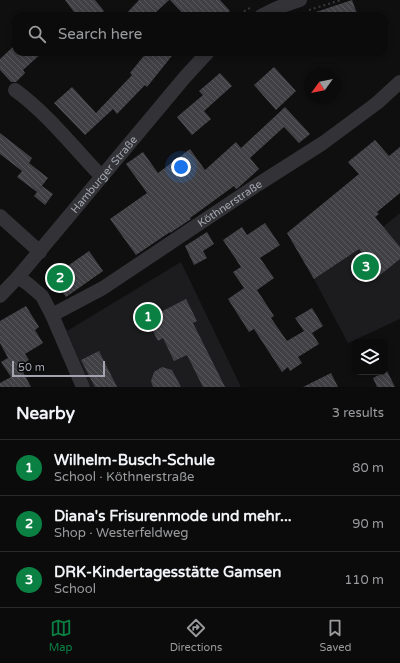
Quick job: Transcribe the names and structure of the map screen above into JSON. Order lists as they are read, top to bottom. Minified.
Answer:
{"streets":{"street":["Hamburger Straße","Köthnerstraße"]},"scale_bar":"50 m","north":"bottom left","page":{"search":"Search here","pins":["3","2","1"],"scale":"50 m","heading":["Nearby","3 results"],"list":[{"mark":"1","name":"Wilhelm-Busch-Schule","note":"School · Köthnerstraße","value":"80 m"},{"mark":"2","name":"Diana's Frisurenmode und mehr...","note":"Shop · Westerfeldweg","value":"90 m"},{"mark":"3","name":"DRK-Kindertagesstätte Gamsen","note":"School","value":"110 m"}],"nav":["Map","Directions","Saved"]}}
